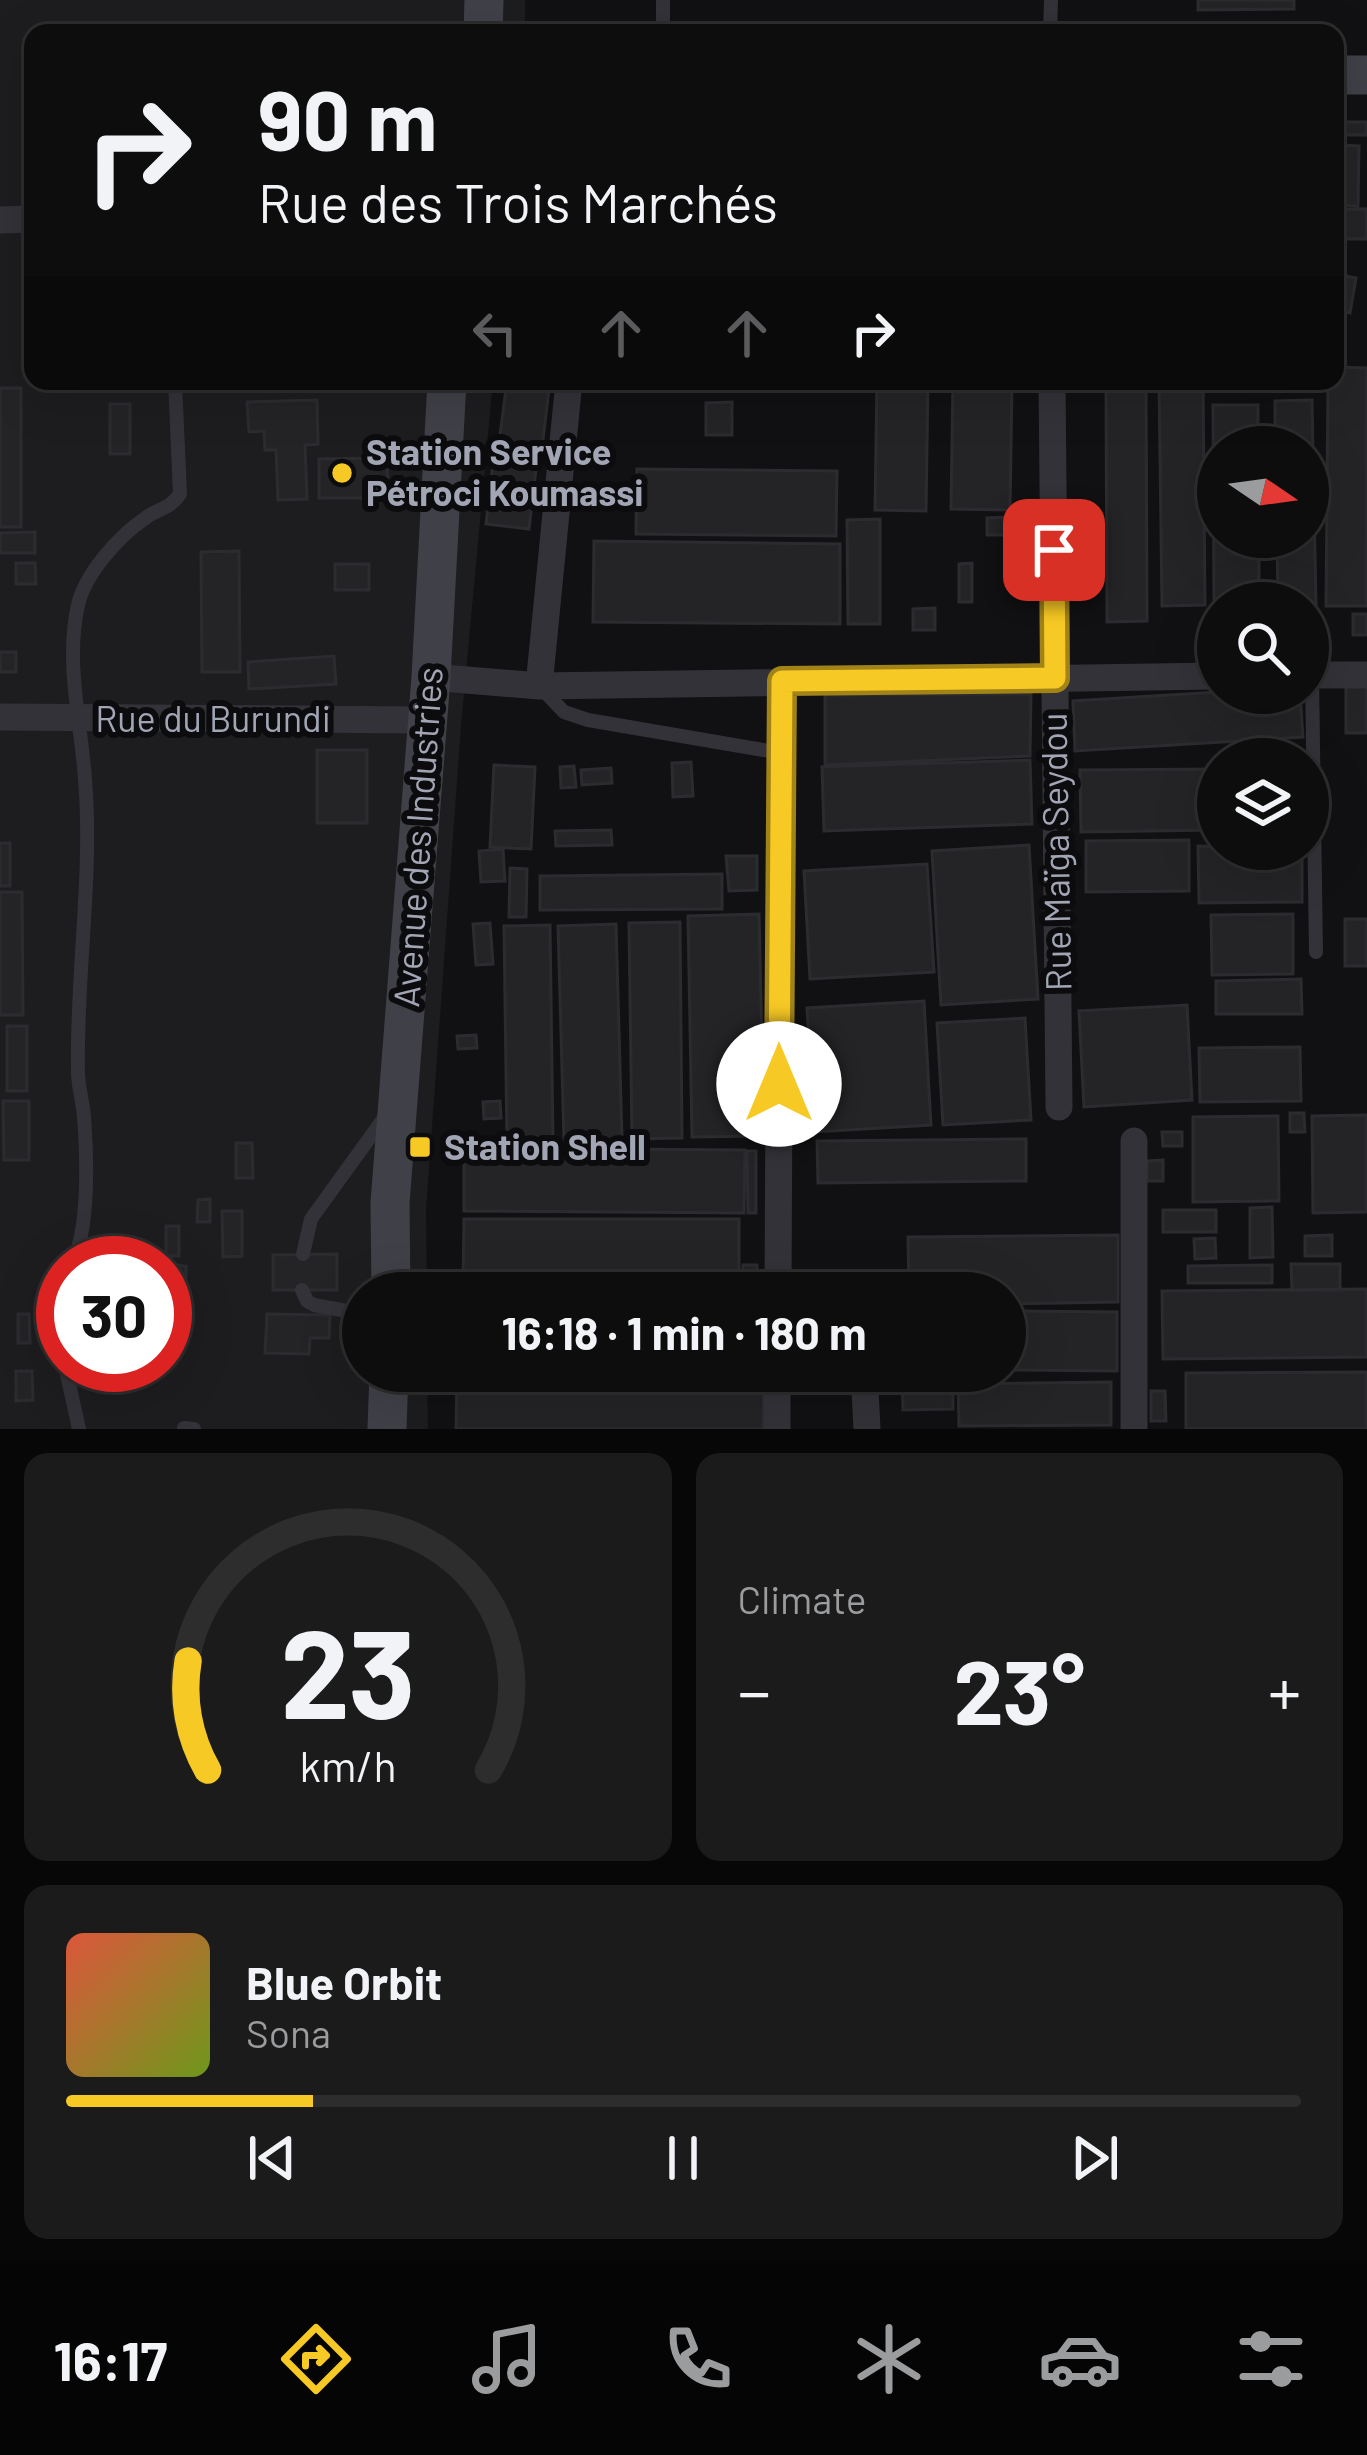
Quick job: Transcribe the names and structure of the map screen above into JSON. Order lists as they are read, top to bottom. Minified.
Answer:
{"streets":{"street":["Rue du Burundi","Avenue des Industries","Rue Maïga Seydou"]},"crossings":[["Rue du Burundi","Avenue des Industries"]],"places":{"other":["Station Service Pétroci Koumassi"],"transit":["Station Shell"]},"north":"right","page":{"turn":["90 m","Rue des Trois Marchés"],"limit":"30","trip":"16:18 · 1 min · 180 m","tile":"Climate","heat":["−","23°","+"],"song":["Blue Orbit","Sona"],"tabs":"16:17","gauge":["23","km/h"]}}
